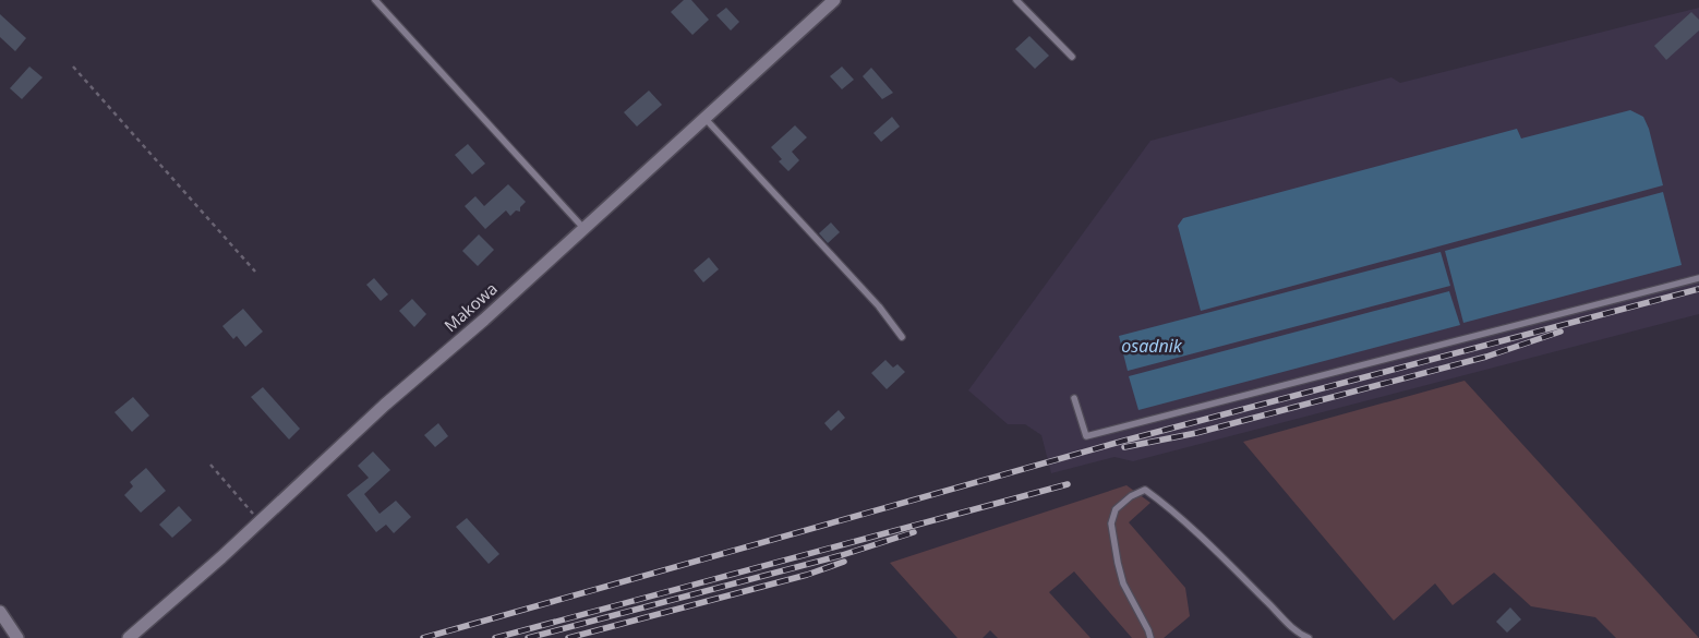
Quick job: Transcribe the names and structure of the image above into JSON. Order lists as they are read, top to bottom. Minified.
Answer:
{"streets":{"street":["Makowa"]},"water":["osadnik"]}
